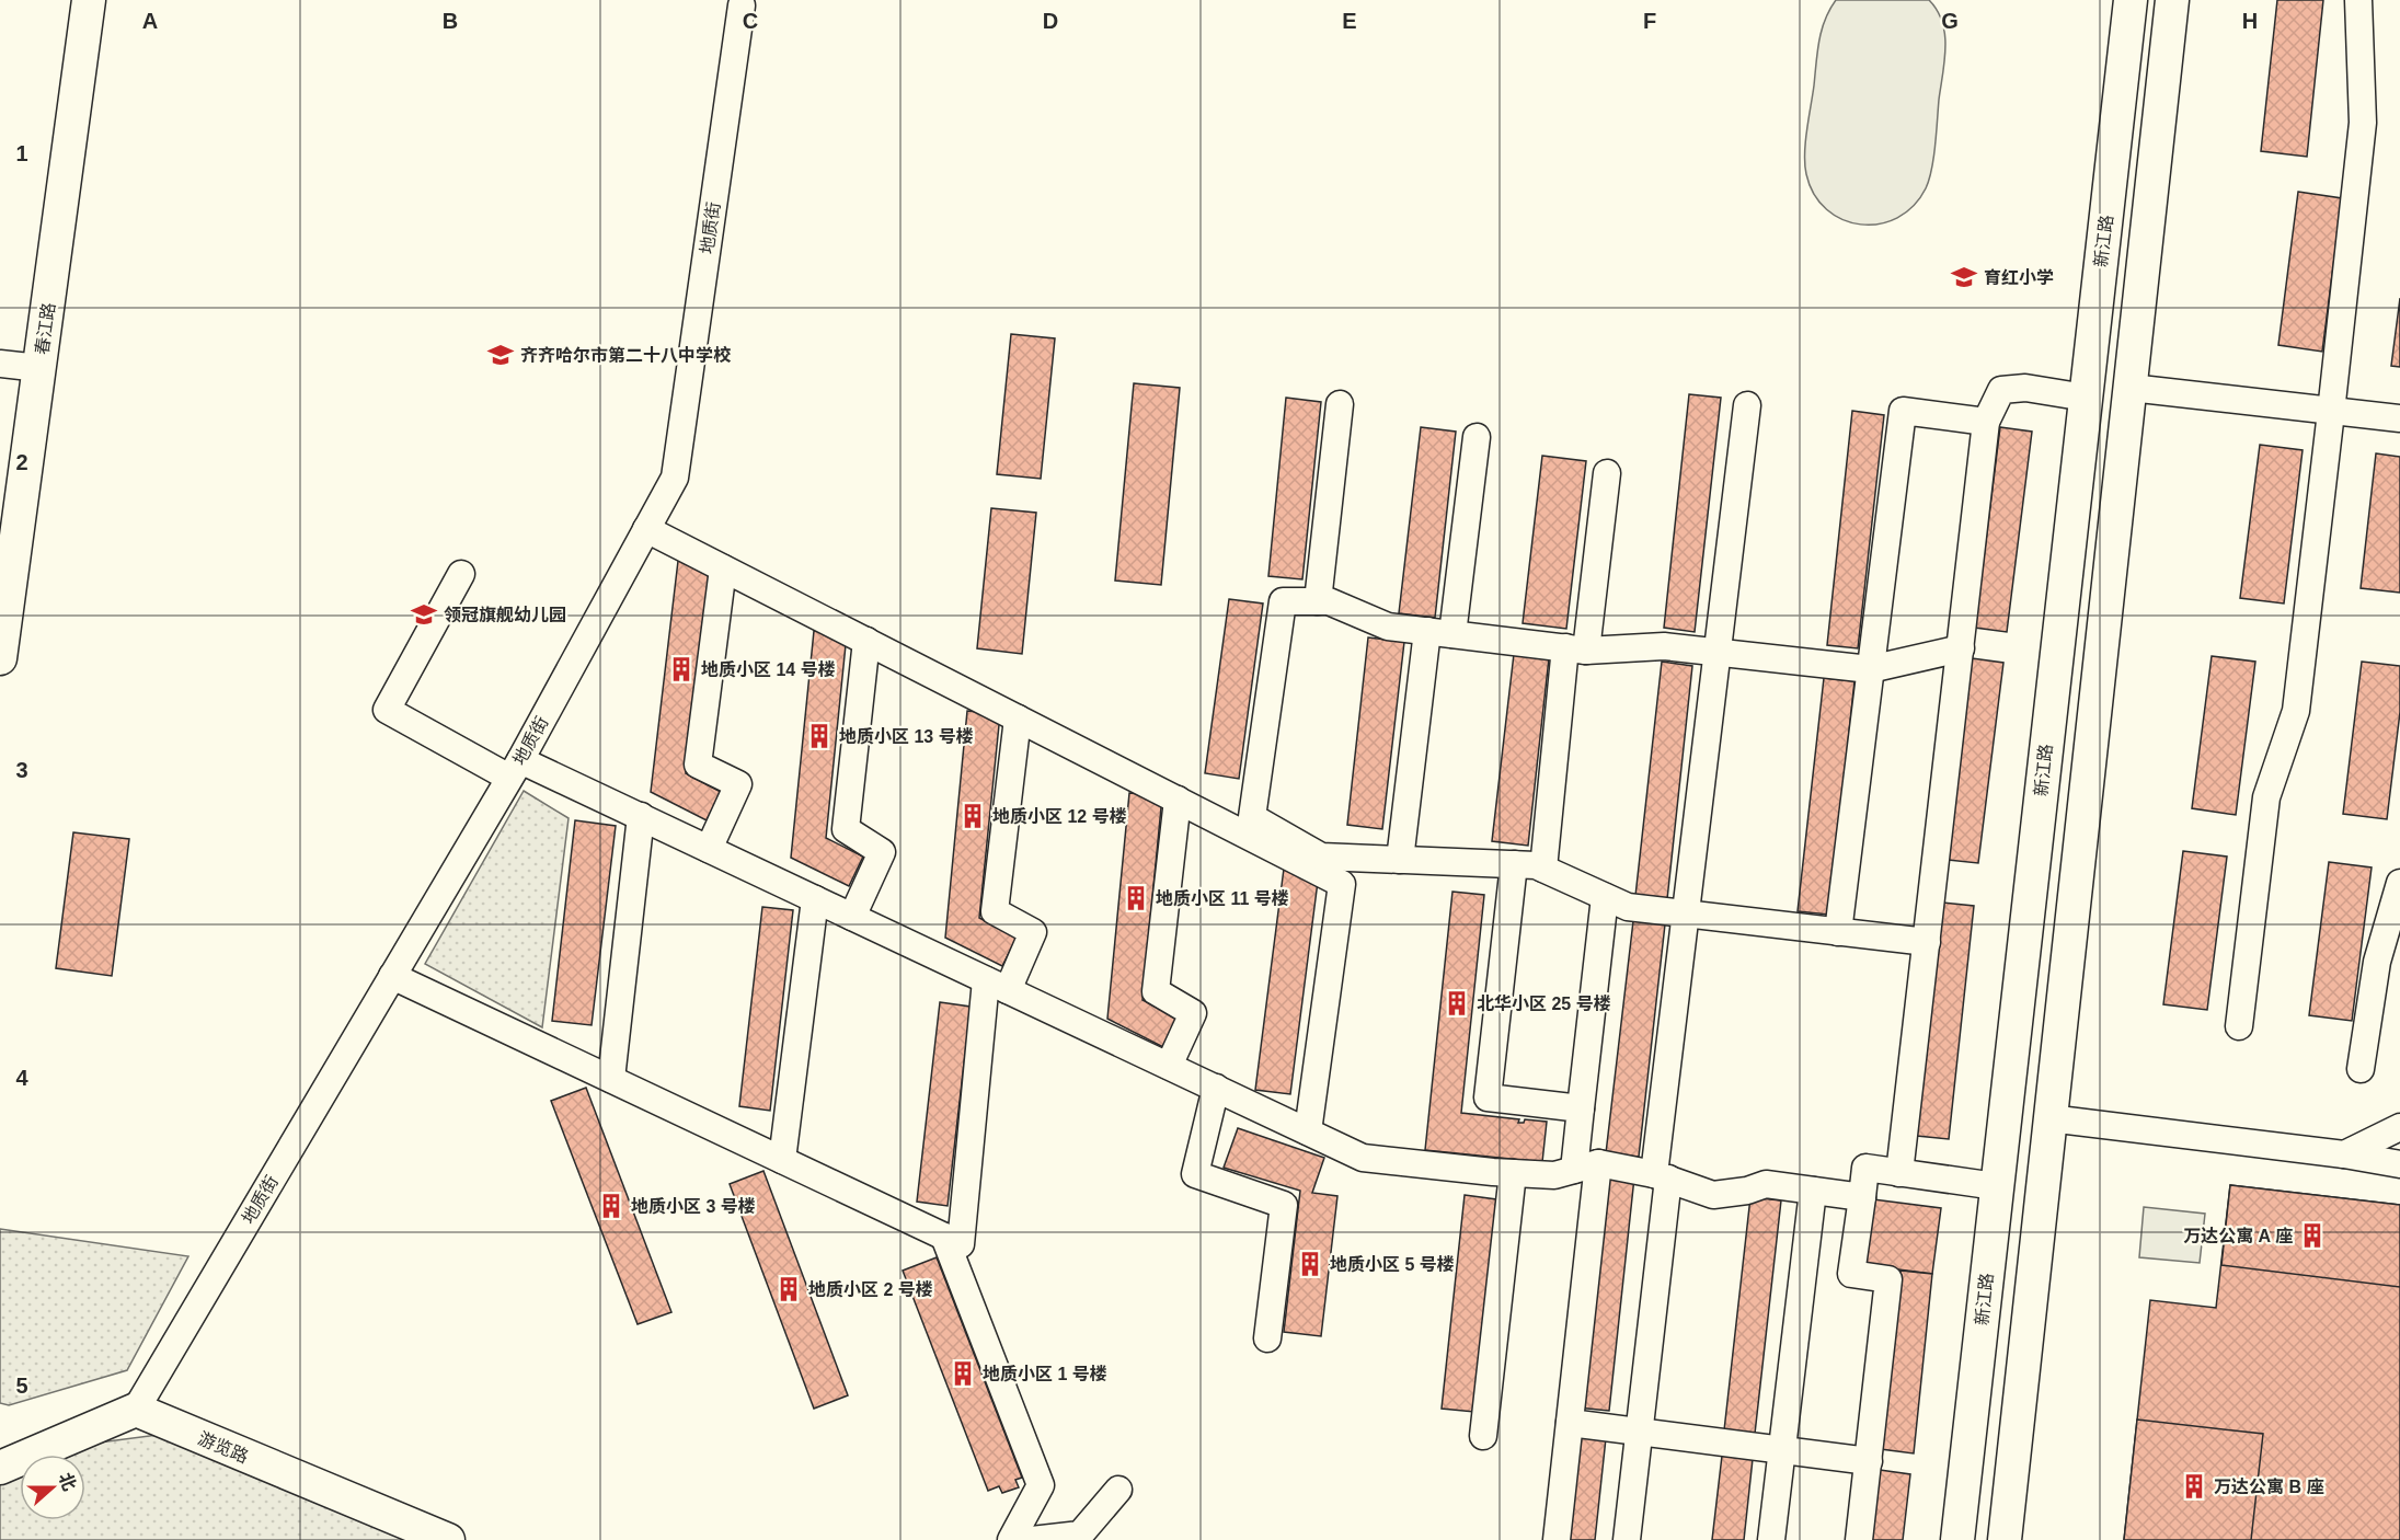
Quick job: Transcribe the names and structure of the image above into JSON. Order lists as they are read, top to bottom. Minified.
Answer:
{"streets":{"main road":["新江路","春江路","游览路"],"street":["地质街"]},"crossings":[["地质街","游览路"]],"places":{"school or university":["育红小学","齐齐哈尔市第二十八中学校","领冠旗舰幼儿园"],"building":["地质小区 14 号楼","地质小区 13 号楼","地质小区 12 号楼","地质小区 11 号楼","北华小区 25 号楼","地质小区 3 号楼","万达公寓 A 座","地质小区 5 号楼","地质小区 2 号楼","地质小区 1 号楼","万达公寓 B 座"]},"north":"right","grid":{"columns":["A","B","C","D","E","F","G","H"],"rows":["1","2","3","4","5"]}}
